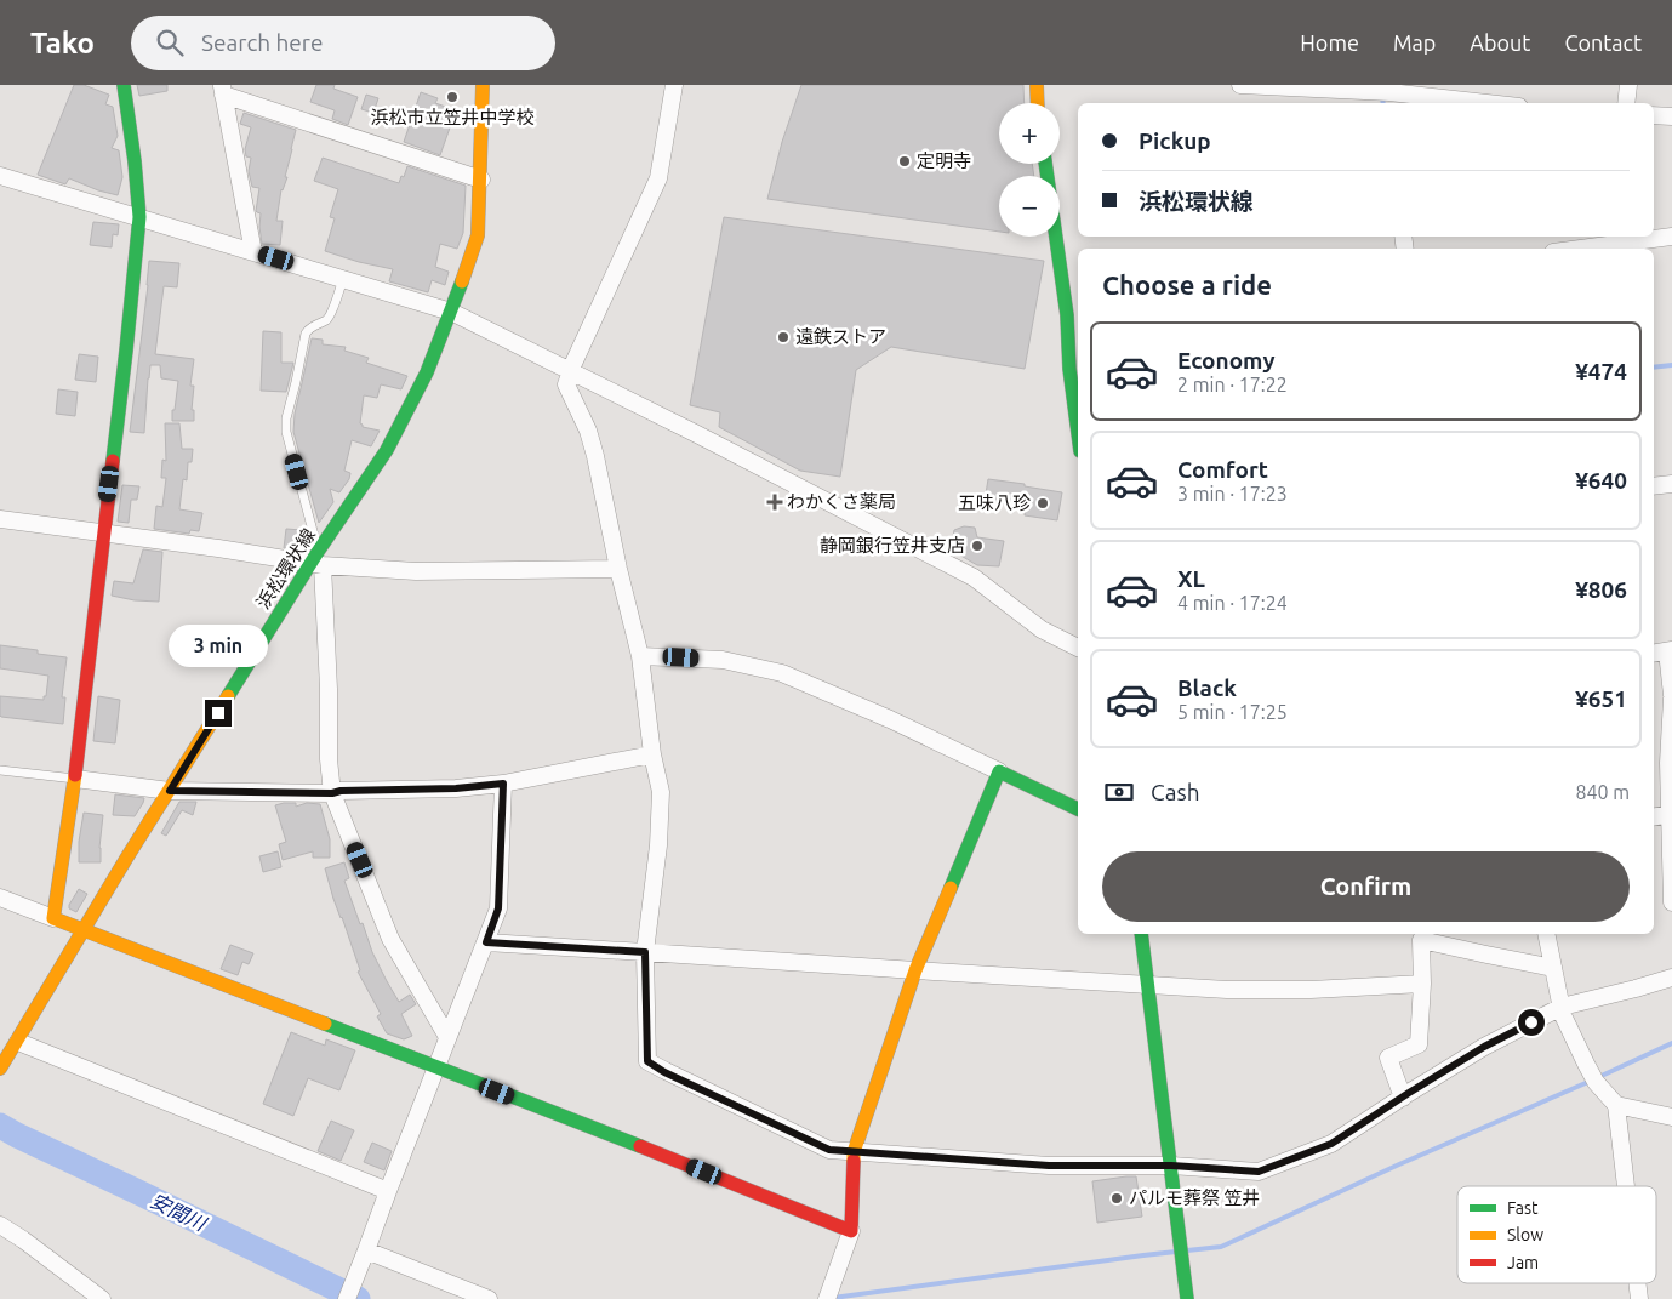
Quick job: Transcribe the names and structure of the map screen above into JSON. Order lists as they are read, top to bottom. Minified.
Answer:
{"streets":{"street":["浜松環状線"]},"water":["安間川"],"places":{"other":["浜松市立笠井中学校","定明寺","遠鉄ストア","五味八珍","静岡銀行笠井支店","パルモ葬祭 笠井"],"health":["わかくさ薬局"]},"legend":["Fast","Slow","Jam"],"page":{"header":"Tako","search":"Search here","nav":["Home","Map","About","Contact"],"map_buttons":["+","−"],"banner":["Pickup","浜松環状線"],"heading":"Choose a ride","list":[{"name":"Economy","note":"2 min · 17:22","value":"¥474"},{"name":"Comfort","note":"3 min · 17:23","value":"¥640"},{"name":"XL","note":"4 min · 17:24","value":"¥806"},{"name":"Black","note":"5 min · 17:25","value":"¥651"}],"bubble":"3 min","pay":["Cash","840 m"],"buttons":"Confirm"}}
